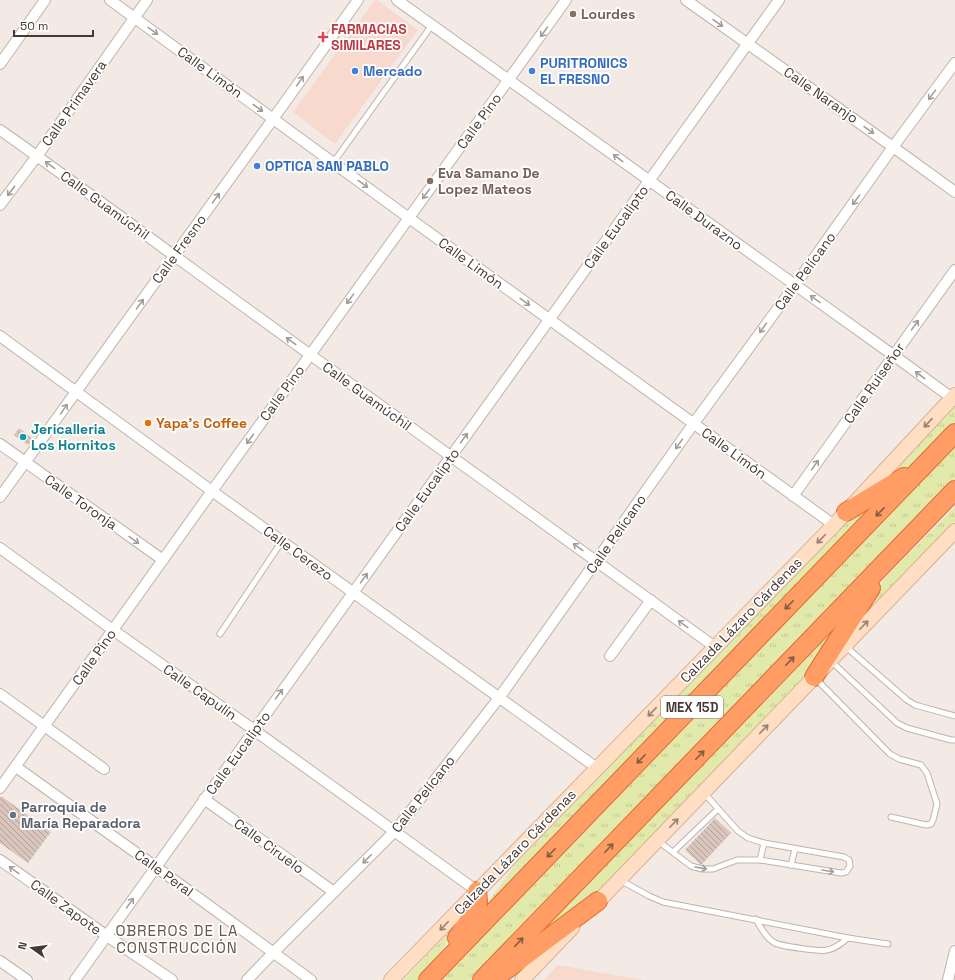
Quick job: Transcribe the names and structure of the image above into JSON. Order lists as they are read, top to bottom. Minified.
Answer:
{"streets":{"highway":["Calzada Lázaro Cárdenas","MEX 15D"],"street":["Calle Limón","Calle Naranjo","Calle Primavera","Calle Pino","Calle Guamúchil","Calle Durazno","Calle Eucalipto","Calle Fresno","Calle Pelícano","Calle Ruiseñor","Calle Toronja","Calle Cerezo","Calle Capulín","Calle Ciruelo","Calle Peral","Calle Zapote"]},"crossings":[["Calle Limón","Calle Primavera"],["Calle Limón","Calle Pino"],["Calle Limón","Calle Eucalipto"],["Calle Limón","Calle Fresno"],["Calle Limón","Calle Pelícano"],["Calle Limón","Calle Ruiseñor"],["Calle Limón","Calzada Lázaro Cárdenas"],["Calle Naranjo","Calle Eucalipto"],["Calle Naranjo","Calle Pelícano"],["Calle Primavera","Calle Guamúchil"],["Calle Pino","Calle Guamúchil"],["Calle Pino","Calle Durazno"],["Calle Pino","Calle Toronja"],["Calle Pino","Calle Cerezo"],["Calle Pino","Calle Capulín"],["Calle Pino","Calle Peral"],["Calle Guamúchil","Calle Eucalipto"],["Calle Guamúchil","Calle Fresno"],["Calle Guamúchil","Calle Pelícano"],["Calle Guamúchil","Calzada Lázaro Cárdenas"],["Calle Durazno","Calle Eucalipto"],["Calle Durazno","Calle Pelícano"],["Calle Durazno","Calle Ruiseñor"],["Calle Durazno","Calzada Lázaro Cárdenas"],["Calle Eucalipto","Calle Cerezo"],["Calle Eucalipto","Calle Capulín"],["Calle Eucalipto","Calle Ciruelo"],["Calle Eucalipto","Calle Peral"],["Calle Eucalipto","Calle Zapote"],["Calle Fresno","Calle Toronja"],["Calle Fresno","Calle Cerezo"],["Calle Pelícano","Calle Cerezo"],["Calle Pelícano","Calle Capulín"],["Calle Pelícano","Calle Ciruelo"],["Calle Pelícano","Calle Peral"],["Calle Cerezo","Calzada Lázaro Cárdenas"],["Calzada Lázaro Cárdenas","Calle Capulín"]],"one_way":["Calle Limón","Calle Naranjo","Calle Pino","Calle Guamúchil","Calle Durazno","Calle Eucalipto","Calle Fresno","Calle Pelícano","Calle Ruiseñor","Calle Toronja","Calle Zapote"],"districts":["OBREROS DE LA CONSTRUCCIÓN"],"places":{"other":["Lourdes","Mercado","PURITRONICS EL FRESNO","OPTICA SAN PABLO","Eva Samano De Lopez Mateos","Yapa's Coffee","Jericalleria Los Hornitos","Parroquia de María Reparadora"],"health":["FARMACIAS SIMILARES"]},"scale_bar":"50 m","north":"left"}
